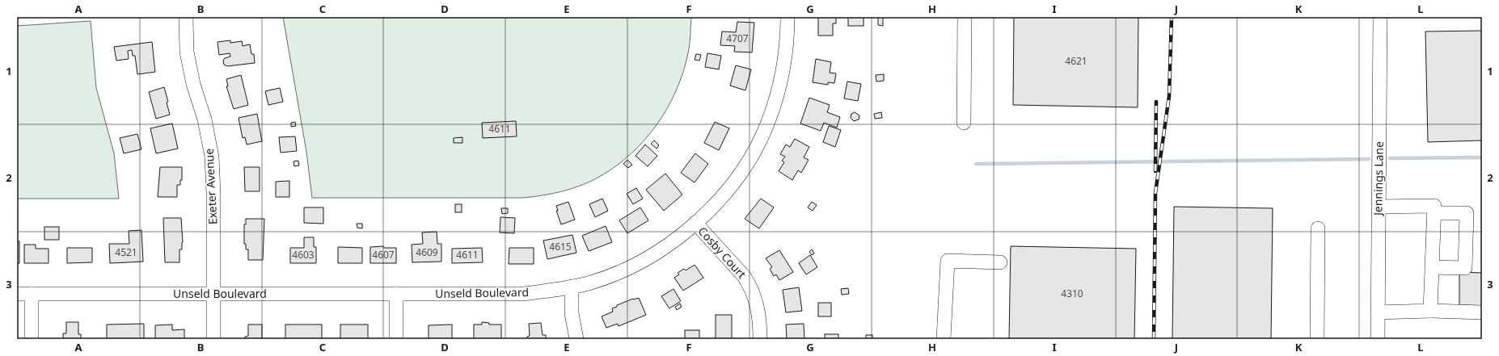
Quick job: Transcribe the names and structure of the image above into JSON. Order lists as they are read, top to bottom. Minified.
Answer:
{"streets":{"street":["Jennings Lane","Exeter Avenue","Cosby Court","Unseld Boulevard"]},"crossings":[["Exeter Avenue","Unseld Boulevard"],["Cosby Court","Unseld Boulevard"]],"house_numbers":["4707","4621","4611","4615","4521","4609","4603","4607","4611","4310"],"grid":{"columns":["A","B","C","D","E","F","G","H","I","J","K","L"],"rows":["1","2","3"]}}
